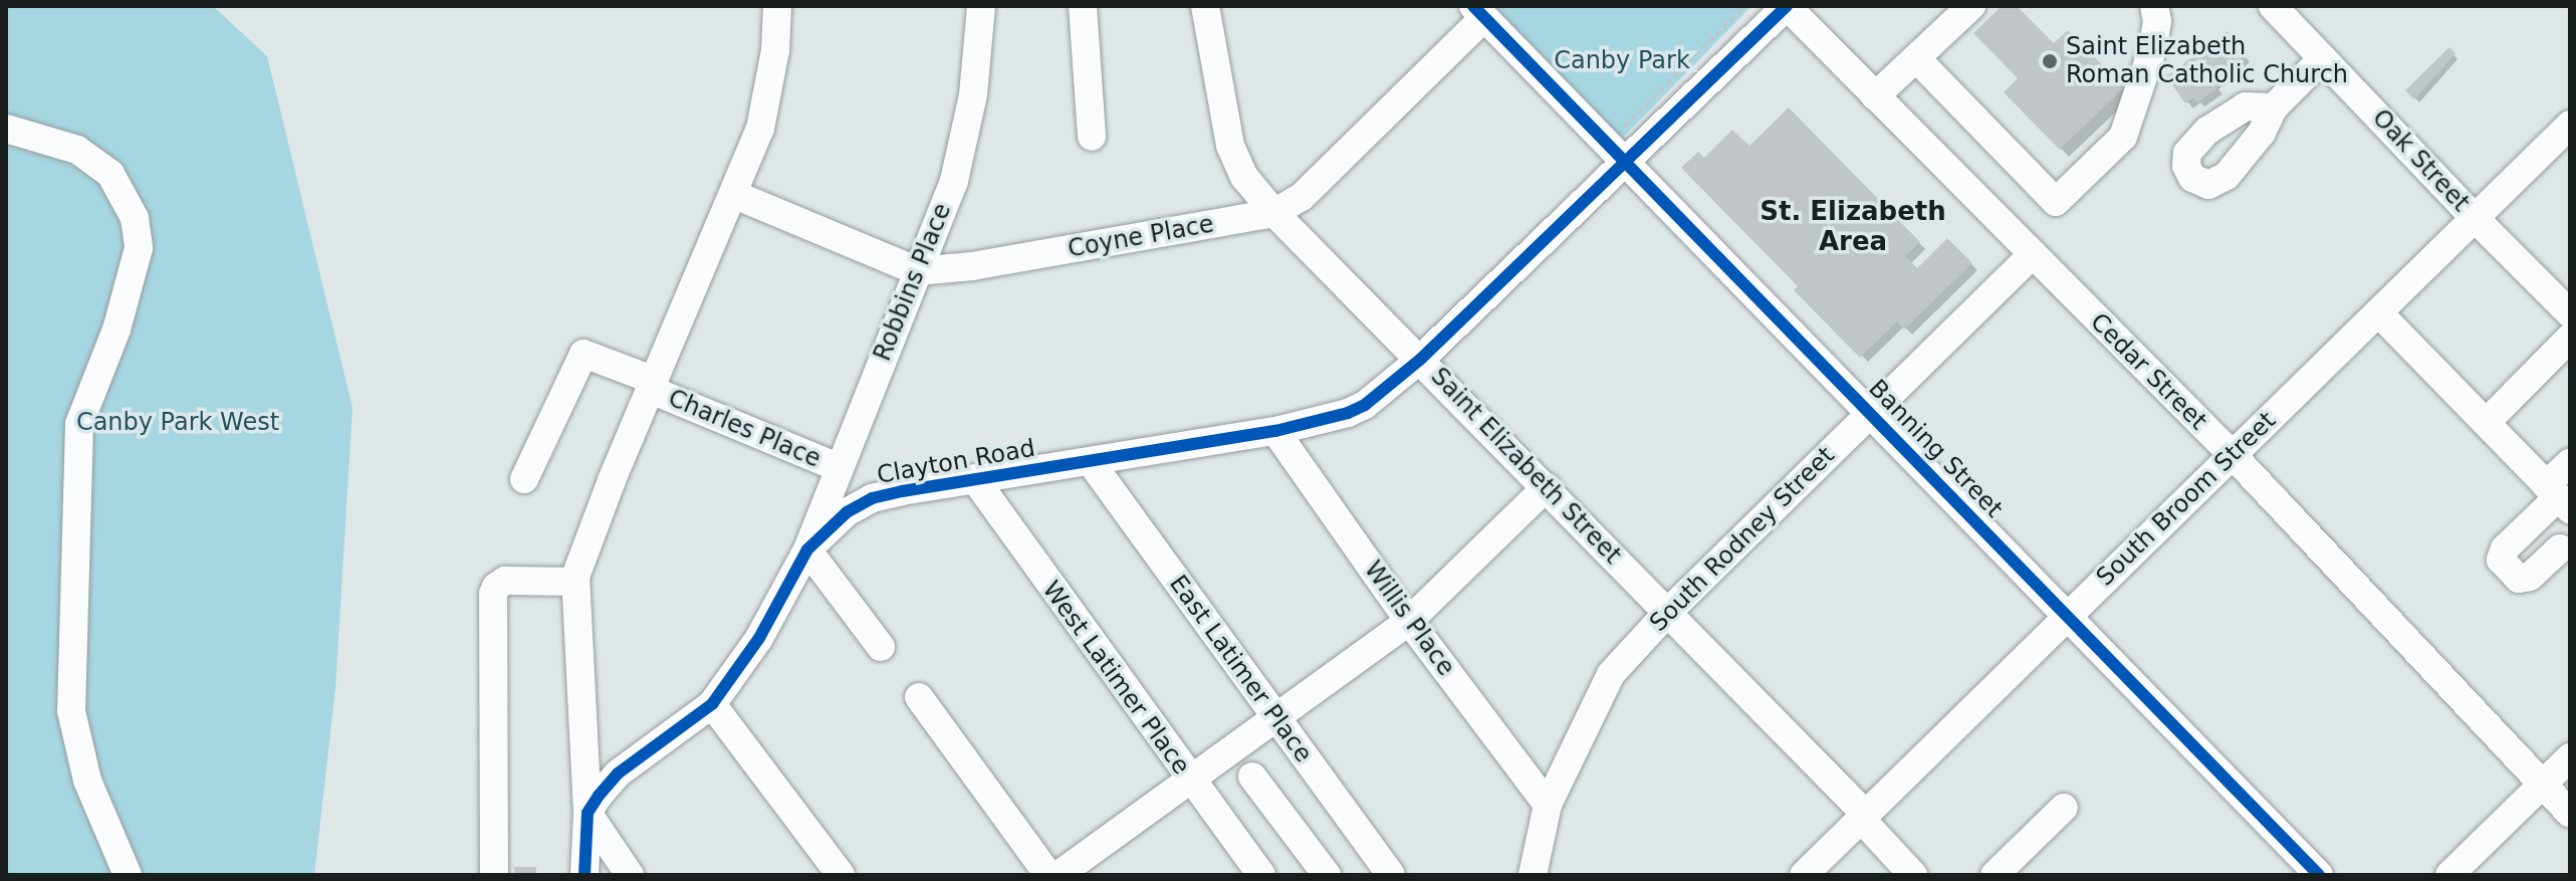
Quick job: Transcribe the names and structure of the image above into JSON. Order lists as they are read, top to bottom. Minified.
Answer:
{"streets":{"street":["Oak Street","Coyne Place","Robbins Place","Cedar Street","Charles Place","Banning Street","Clayton Road","Saint Elizabeth Street","South Broom Street","South Rodney Street","Willis Place","East Latimer Place","West Latimer Place"]},"crossings":[["Oak Street","South Broom Street"],["Coyne Place","Robbins Place"],["Coyne Place","Banning Street"],["Coyne Place","Saint Elizabeth Street"],["Robbins Place","Charles Place"],["Robbins Place","Clayton Road"],["Cedar Street","Clayton Road"],["Cedar Street","South Broom Street"],["Cedar Street","South Rodney Street"],["Banning Street","Clayton Road"],["Banning Street","South Broom Street"],["Banning Street","South Rodney Street"],["Clayton Road","Saint Elizabeth Street"],["Clayton Road","Willis Place"],["Clayton Road","East Latimer Place"],["Clayton Road","West Latimer Place"],["Saint Elizabeth Street","South Broom Street"],["Saint Elizabeth Street","South Rodney Street"],["South Rodney Street","Willis Place"]],"districts":["St. Elizabeth Area"],"parks":["Canby Park","Canby Park West"],"places":["Saint Elizabeth Roman Catholic Church"]}
